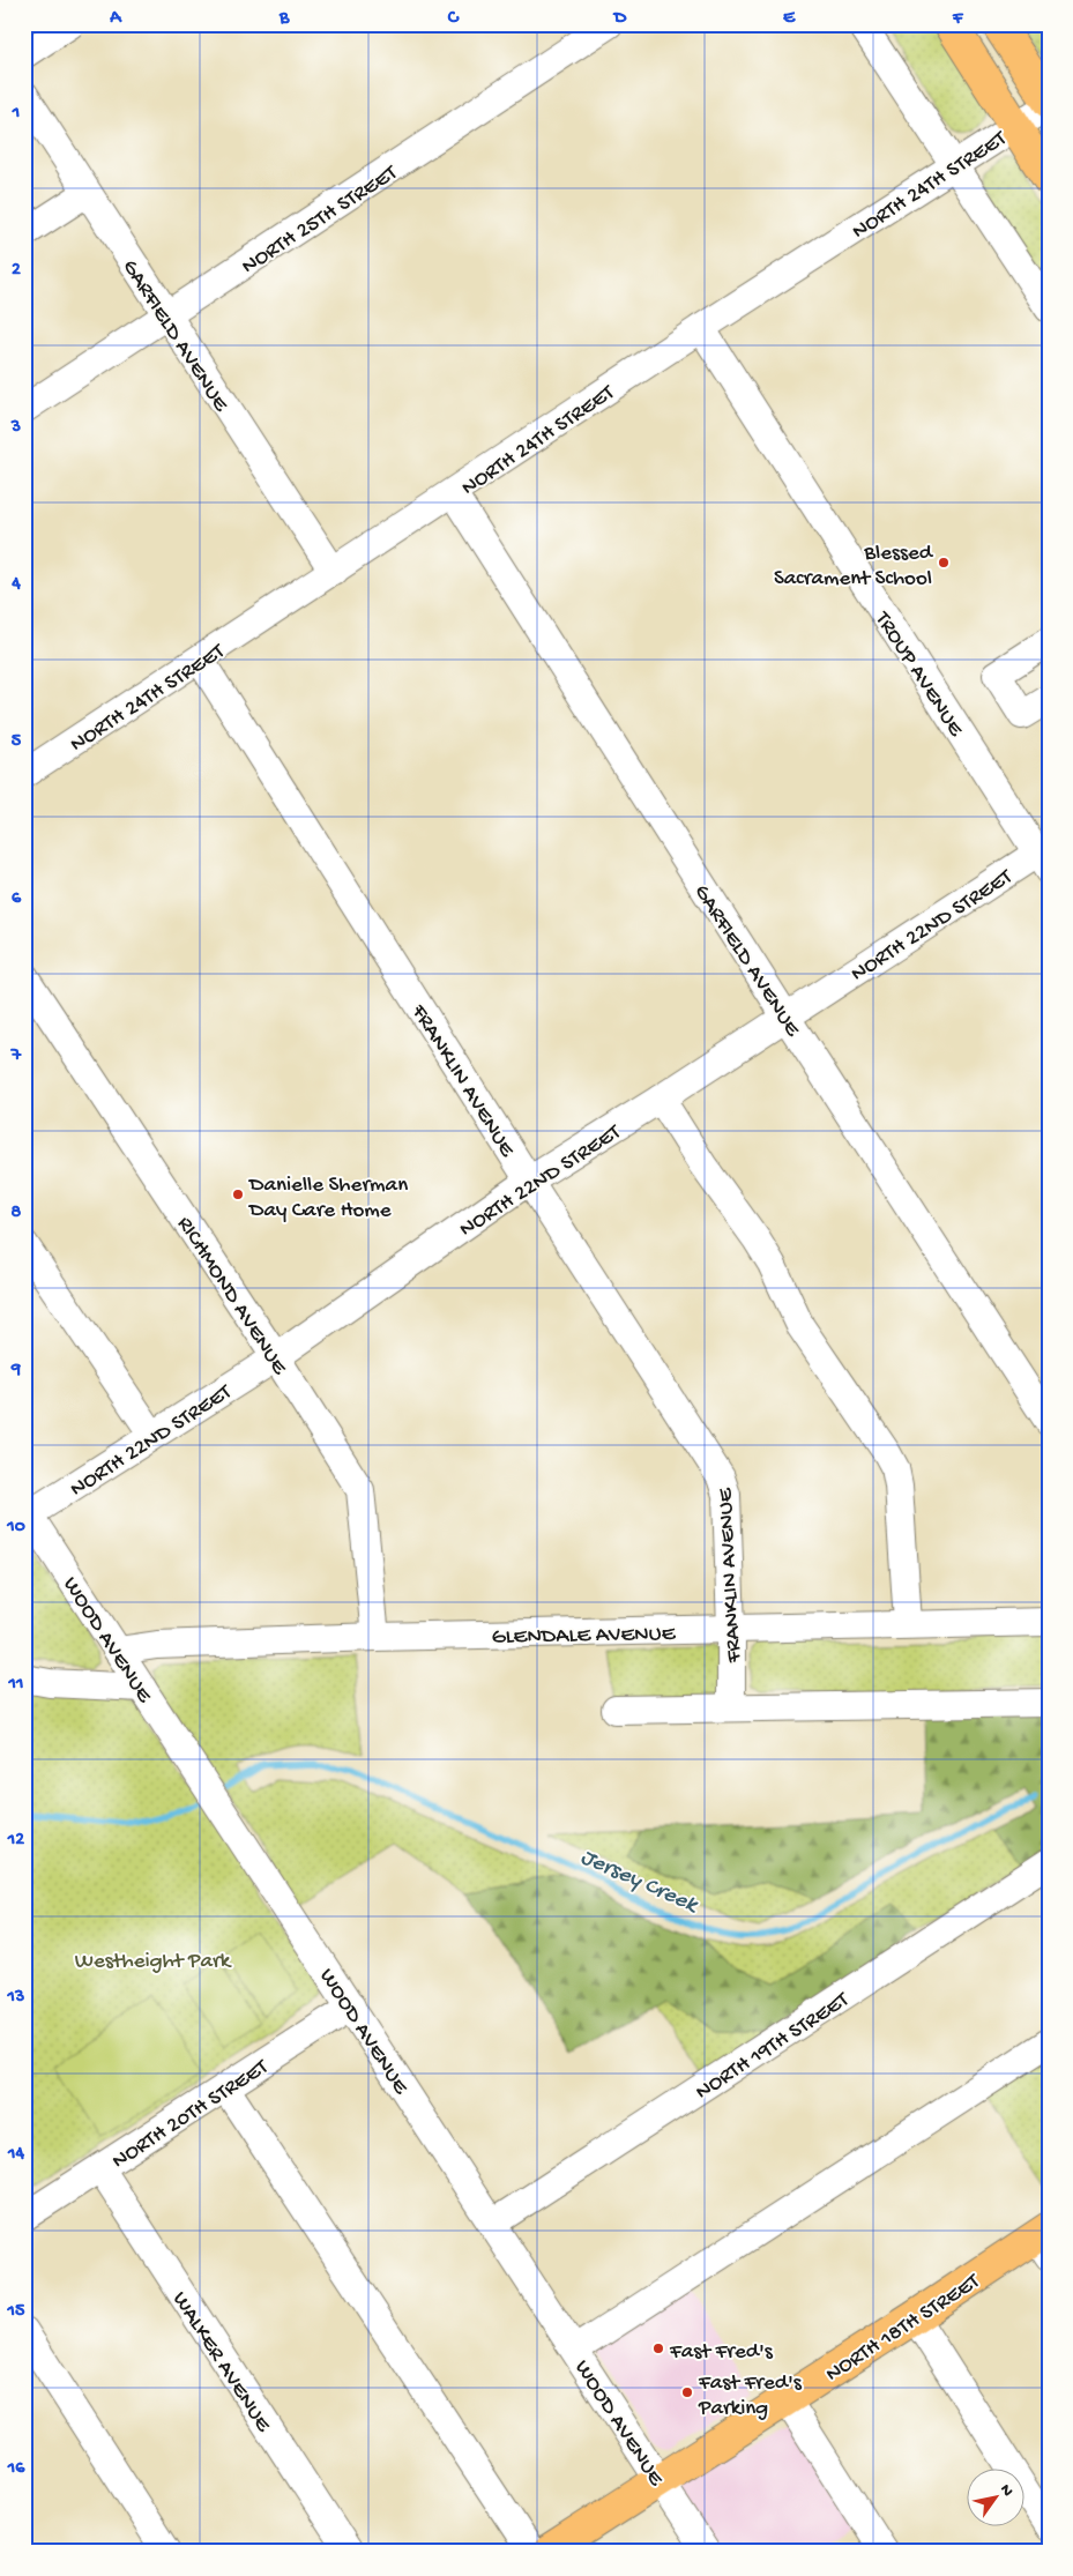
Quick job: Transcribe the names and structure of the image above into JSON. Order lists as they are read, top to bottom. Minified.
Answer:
{"streets":{"main road":["NORTH 18TH STREET"],"street":["NORTH 24TH STREET","NORTH 25TH STREET","GARFIELD AVENUE","TROUP AVENUE","NORTH 22ND STREET","FRANKLIN AVENUE","RICHMOND AVENUE","GLENDALE AVENUE","WOOD AVENUE","NORTH 19TH STREET","NORTH 20TH STREET","WALKER AVENUE"]},"crossings":[["NORTH 24TH STREET","GARFIELD AVENUE"],["NORTH 24TH STREET","TROUP AVENUE"],["NORTH 24TH STREET","FRANKLIN AVENUE"],["NORTH 25TH STREET","GARFIELD AVENUE"],["GARFIELD AVENUE","NORTH 22ND STREET"],["TROUP AVENUE","NORTH 22ND STREET"],["NORTH 22ND STREET","FRANKLIN AVENUE"],["NORTH 22ND STREET","RICHMOND AVENUE"],["NORTH 22ND STREET","WOOD AVENUE"],["FRANKLIN AVENUE","GLENDALE AVENUE"],["RICHMOND AVENUE","GLENDALE AVENUE"],["GLENDALE AVENUE","WOOD AVENUE"],["WOOD AVENUE","NORTH 19TH STREET"],["WOOD AVENUE","NORTH 20TH STREET"],["WOOD AVENUE","NORTH 18TH STREET"],["NORTH 20TH STREET","WALKER AVENUE"]],"water":["Jersey Creek"],"parks":["Westheight Park"],"places":["Blessed Sacrament School","Danielle Sherman Day Care Home","Fast Fred's","Fast Fred's Parking"],"north":"top right","grid":{"columns":["A","B","C","D","E","F"],"rows":["1","2","3","4","5","6","7","8","9","10","11","12","13","14","15","16"]}}
